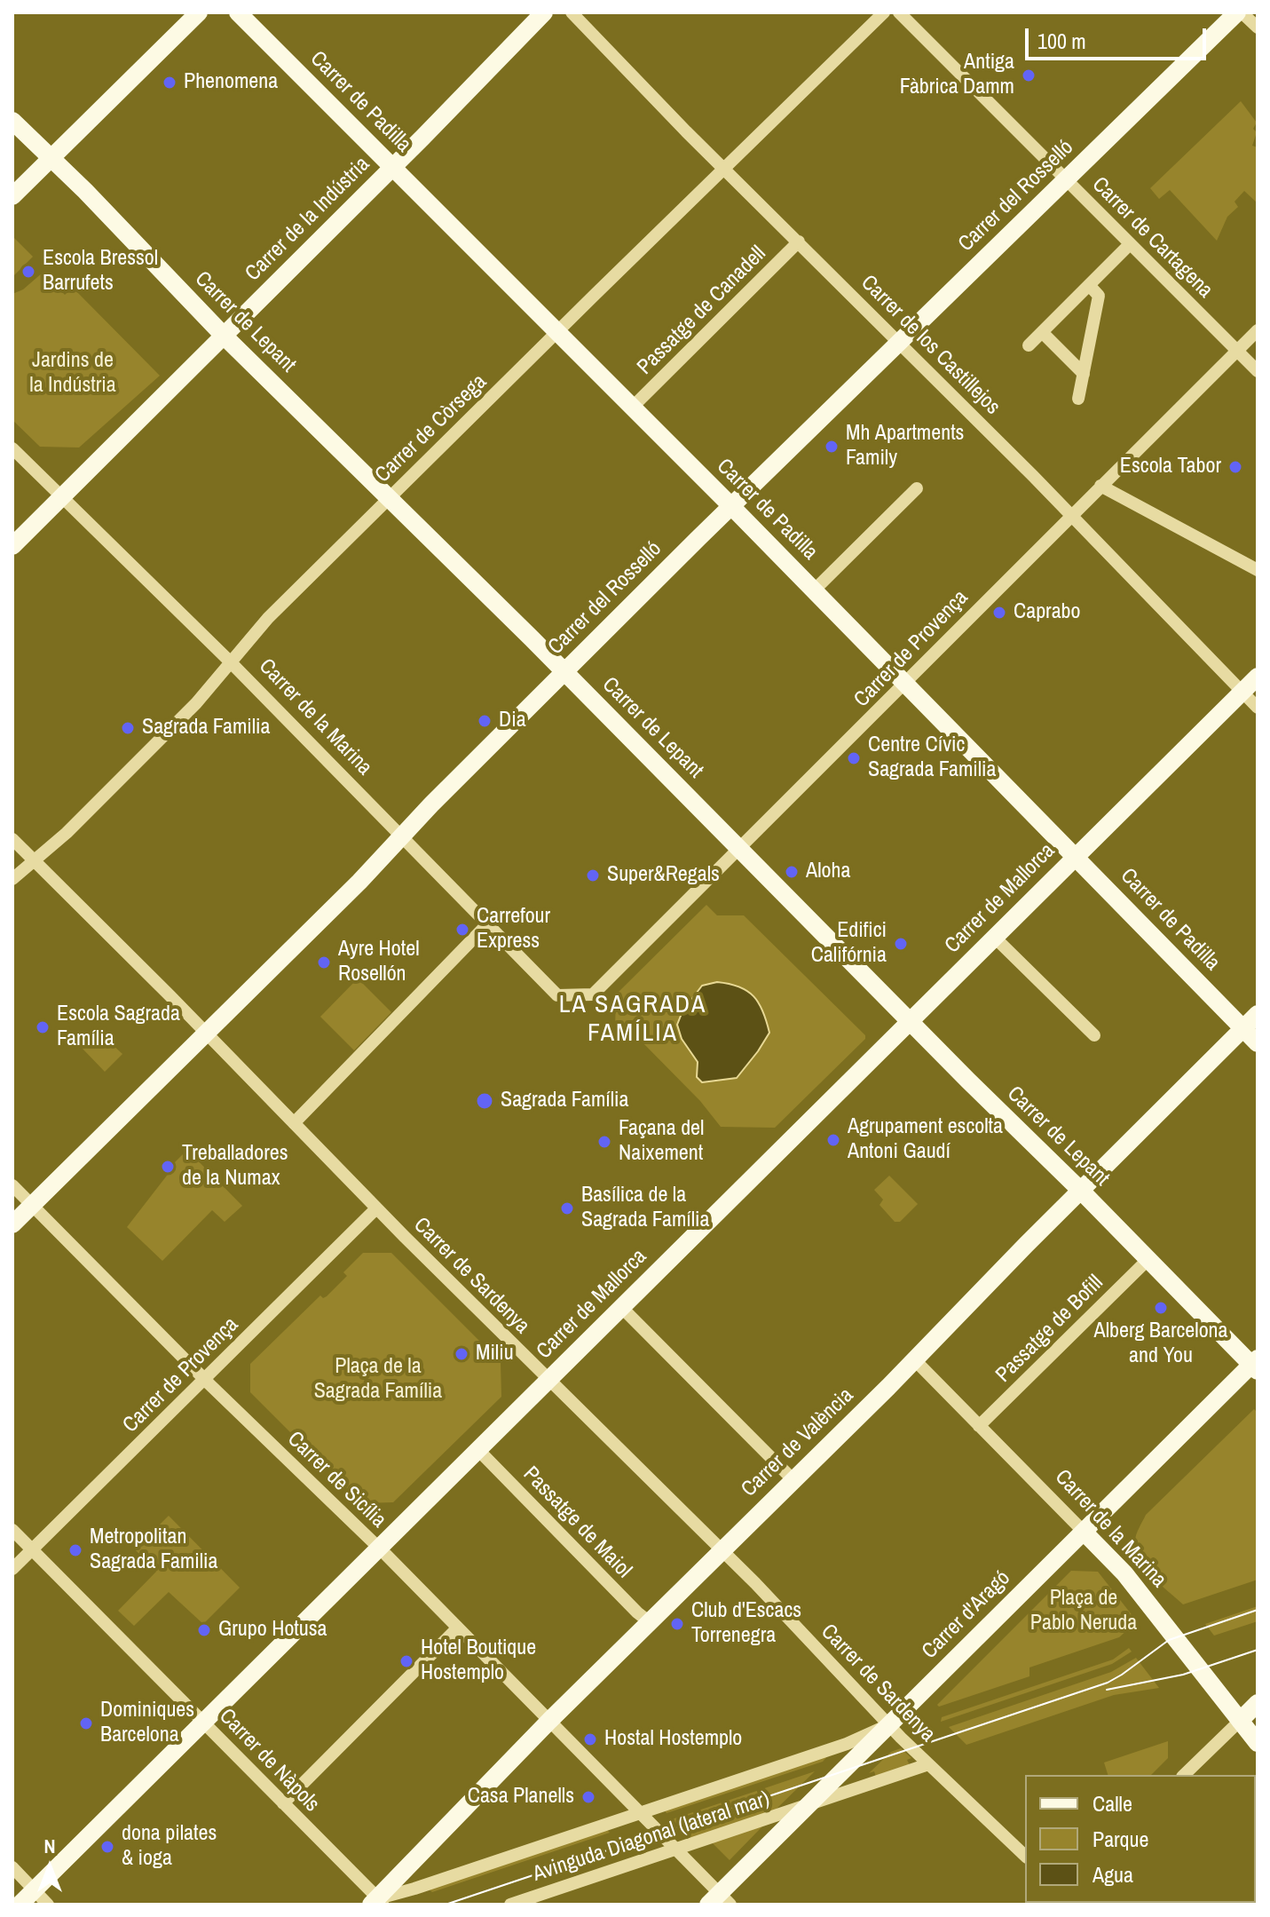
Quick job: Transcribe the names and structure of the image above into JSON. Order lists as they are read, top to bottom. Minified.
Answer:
{"streets":{"main road":["Carrer de Padilla","Carrer del Rosselló","Carrer de la Indústria","Carrer de Lepant","Carrer de la Marina","Carrer de Mallorca","Carrer de València","Carrer d'Aragó"],"street":["Carrer de Cartagena","Passatge de Canadell","Carrer de los Castillejos","Carrer de Còrsega","Carrer de Provença","Carrer de Sardenya","Passatge de Bofill","Carrer de Sicília","Passatge de Maiol","Carrer de Nàpols","Avinguda Diagonal (lateral mar)"]},"crossings":[["Carrer de Padilla","Carrer del Rosselló"],["Carrer de Padilla","Carrer de la Indústria"],["Carrer de Padilla","Passatge de Canadell"],["Carrer de Padilla","Carrer de Còrsega"],["Carrer de Padilla","Carrer de Provença"],["Carrer de Padilla","Carrer de Mallorca"],["Carrer de Padilla","Carrer de València"],["Carrer del Rosselló","Carrer de Cartagena"],["Carrer del Rosselló","Carrer de Lepant"],["Carrer del Rosselló","Carrer de los Castillejos"],["Carrer del Rosselló","Carrer de la Marina"],["Carrer del Rosselló","Carrer de Sardenya"],["Carrer del Rosselló","Carrer de Sicília"],["Carrer de la Indústria","Carrer de Lepant"],["Carrer de la Indústria","Carrer de la Marina"],["Carrer de Cartagena","Carrer de Provença"],["Passatge de Canadell","Carrer de los Castillejos"],["Carrer de Lepant","Carrer de Còrsega"],["Carrer de Lepant","Carrer de Provença"],["Carrer de Lepant","Carrer de Mallorca"],["Carrer de Lepant","Passatge de Bofill"],["Carrer de Lepant","Carrer de València"],["Carrer de Lepant","Carrer d'Aragó"],["Carrer de los Castillejos","Carrer de Còrsega"],["Carrer de los Castillejos","Carrer de Provença"],["Carrer de los Castillejos","Carrer de Mallorca"],["Carrer de Còrsega","Carrer de la Marina"],["Carrer de Còrsega","Carrer de Sardenya"],["Carrer de Provença","Carrer de la Marina"],["Carrer de Provença","Carrer de Sardenya"],["Carrer de Provença","Carrer de Sicília"],["Carrer de Provença","Carrer de Nàpols"],["Carrer de la Marina","Passatge de Bofill"],["Carrer de la Marina","Carrer de València"],["Carrer de la Marina","Carrer d'Aragó"],["Carrer de Mallorca","Carrer de Sardenya"],["Carrer de Mallorca","Carrer de Sicília"],["Carrer de Mallorca","Passatge de Maiol"],["Carrer de Mallorca","Carrer de Nàpols"],["Carrer de Sardenya","Carrer de València"],["Carrer de Sardenya","Carrer d'Aragó"],["Carrer de Sardenya","Avinguda Diagonal (lateral mar)"],["Carrer de València","Carrer de Sicília"],["Carrer de València","Passatge de Maiol"],["Carrer de València","Carrer de Nàpols"],["Carrer de Sicília","Avinguda Diagonal (lateral mar)"],["Carrer d'Aragó","Avinguda Diagonal (lateral mar)"]],"districts":["LA SAGRADA FAMÍLIA"],"parks":["Jardins de la Indústria","Plaça de la Sagrada Família","Plaça de Pablo Neruda"],"places":["Antiga Fàbrica Damm","Phenomena","Escola Bressol Barrufets","Mh Apartments Family","Escola Tabor","Caprabo","Dia","Sagrada Familia","Centre Cívic Sagrada Familia","Aloha","Super&Regals","Carrefour Express","Edifici Califórnia","Ayre Hotel Rosellón","Escola Sagrada Família","Sagrada Família","Agrupament escolta Antoni Gaudí","Façana del Naixement","Treballadores de la Numax","Basílica de la Sagrada Família","Alberg Barcelona and You","Miliu","Metropolitan Sagrada Familia","Club d'Escacs Torrenegra","Grupo Hotusa","Hotel Boutique Hostemplo","Dominiques Barcelona","Hostal Hostemplo","Casa Planells","dona pilates & ioga"],"legend":["Calle","Parque","Agua"],"scale_bar":"100 m","north":"top"}
